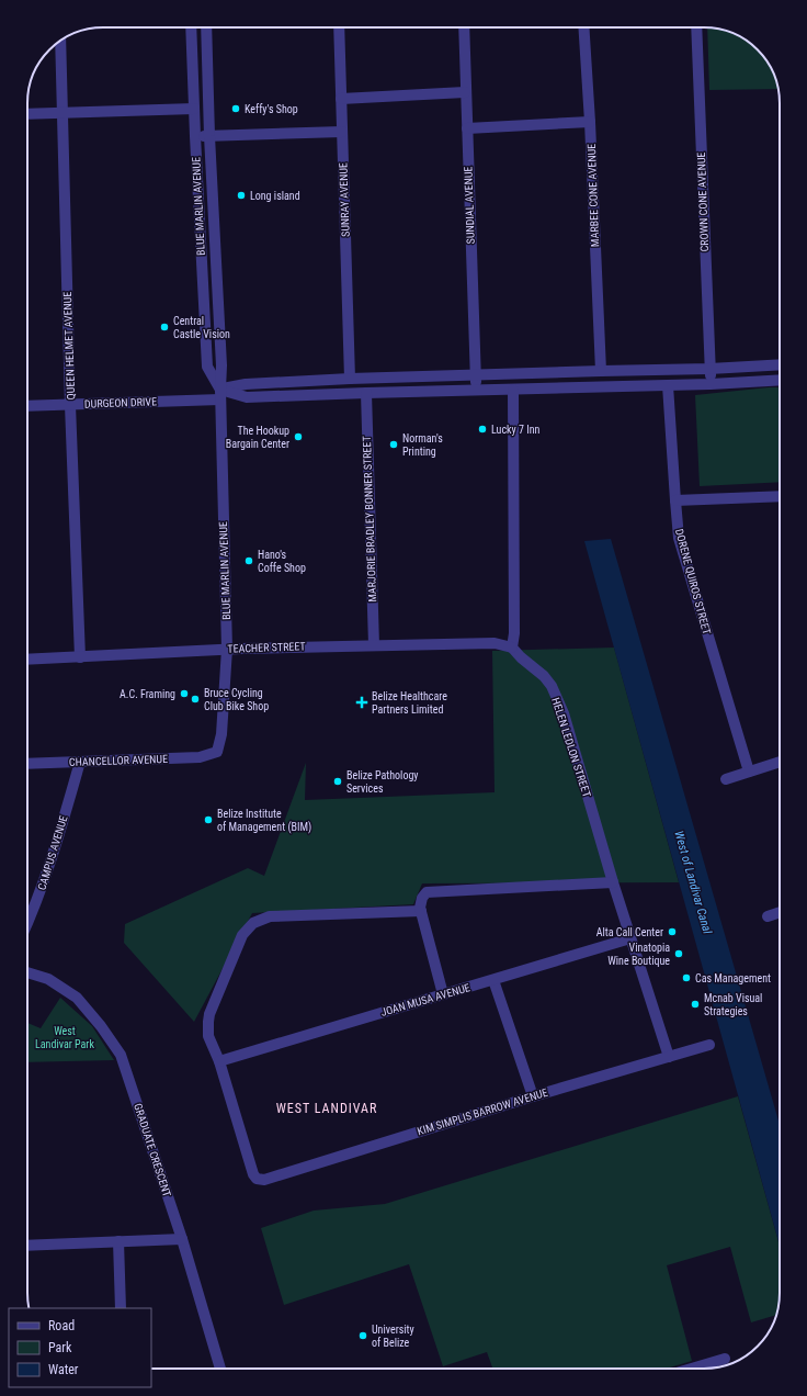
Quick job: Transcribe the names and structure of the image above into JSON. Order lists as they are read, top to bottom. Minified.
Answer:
{"streets":{"street":["MARBEE CONE AVENUE","SUNRAY AVENUE","CROWN CONE AVENUE","SUNDIAL AVENUE","BLUE MARLIN AVENUE","QUEEN HELMET AVENUE","DURGEON DRIVE","MARJORIE BRADLEY BONNER STREET","DORENE QUIROS STREET","TEACHER STREET","HELEN LEDLON STREET","CHANCELLOR AVENUE","CAMPUS AVENUE","JOAN MUSA AVENUE","KIM SIMPLIS BARROW AVENUE","GRADUATE CRESCENT"]},"crossings":[["BLUE MARLIN AVENUE","DURGEON DRIVE"],["BLUE MARLIN AVENUE","TEACHER STREET"],["BLUE MARLIN AVENUE","CHANCELLOR AVENUE"],["QUEEN HELMET AVENUE","DURGEON DRIVE"],["QUEEN HELMET AVENUE","TEACHER STREET"],["MARJORIE BRADLEY BONNER STREET","TEACHER STREET"],["TEACHER STREET","HELEN LEDLON STREET"],["HELEN LEDLON STREET","JOAN MUSA AVENUE"],["HELEN LEDLON STREET","KIM SIMPLIS BARROW AVENUE"],["CHANCELLOR AVENUE","CAMPUS AVENUE"],["JOAN MUSA AVENUE","KIM SIMPLIS BARROW AVENUE"]],"districts":["WEST LANDIVAR"],"water":["West of Landivar Canal"],"parks":["West Landivar Park"],"places":{"other":["Keffy's Shop","Long island","Central Castle Vision","Lucky 7 Inn","The Hookup Bargain Center","Norman's Printing","Hano's Coffe Shop","A.C. Framing","Bruce Cycling Club Bike Shop","Belize Pathology Services","Belize Institute of Management (BIM)","Alta Call Center","Vinatopia Wine Boutique","Cas Management","Mcnab Visual Strategies","University of Belize"],"health":["Belize Healthcare Partners Limited"]},"legend":["Road","Park","Water"]}
